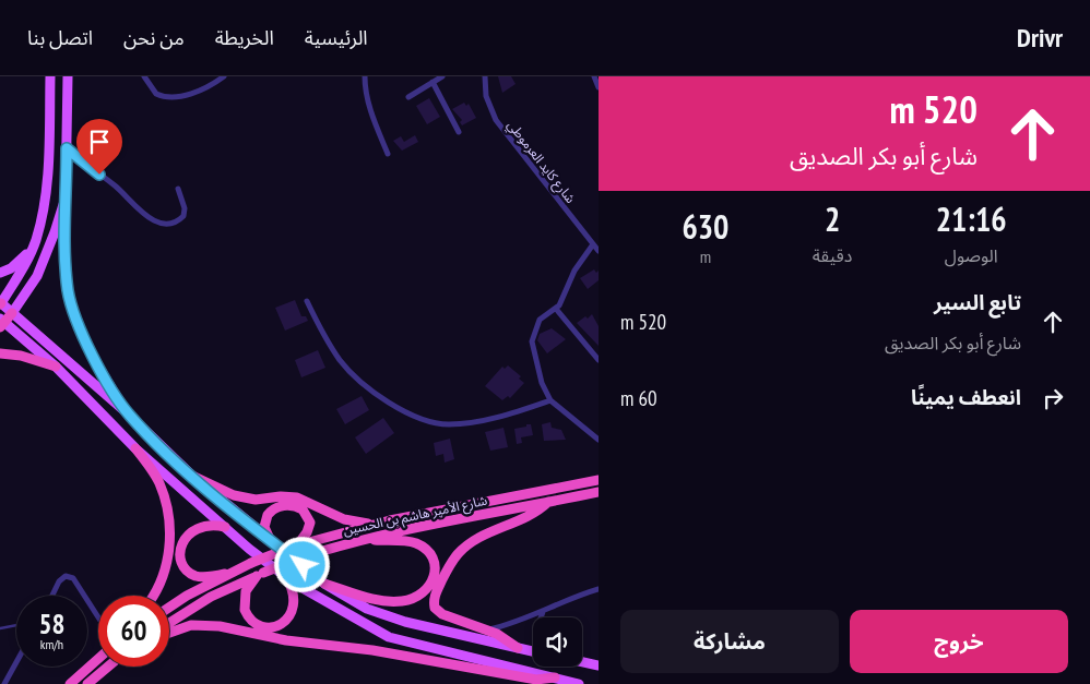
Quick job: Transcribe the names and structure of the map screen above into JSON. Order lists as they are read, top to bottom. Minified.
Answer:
{"streets":{"highway":["شارع الأمير هاشم بن الحسين"],"street":["شارع كايد العرموطي"]},"page":{"header":"Drivr","nav":["الرئيسية","الخريطة","من نحن","اتصل بنا"],"turn":["520 m","شارع أبو بكر الصديق"],"eta":["21:16","الوصول","2","دقيقة","630","m"],"list":[{"name":"تابع السير","note":"شارع أبو بكر الصديق","value":"520 m"},{"name":"انعطف يمينًا","value":"60 m"}],"speed":"58 km/h","limit":"60","buttons":["خروج","مشاركة"]}}
